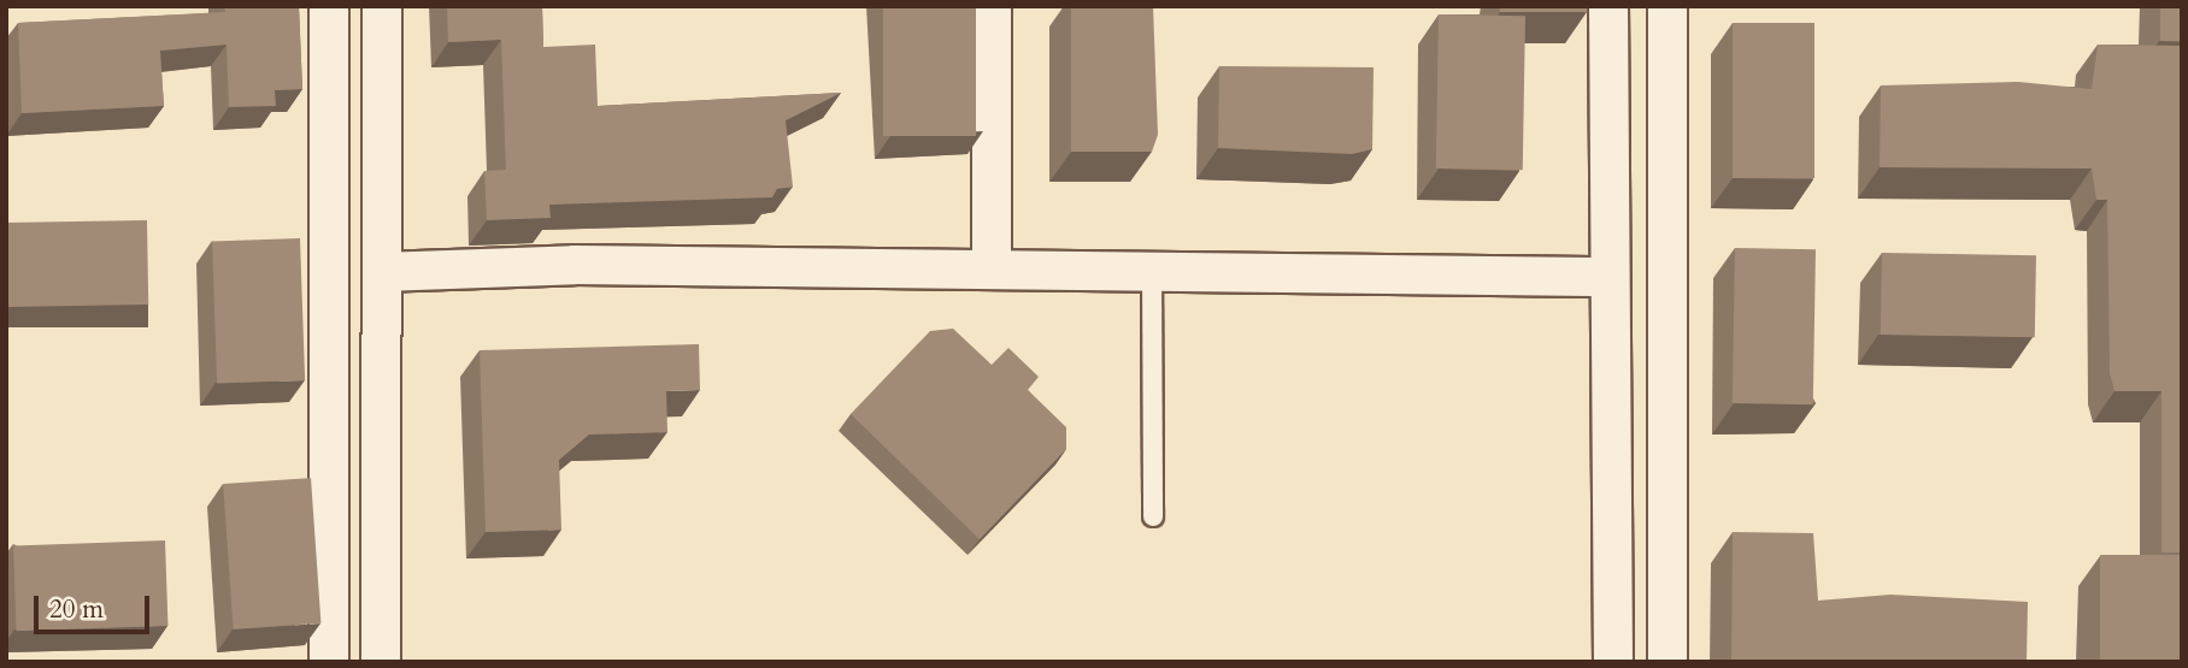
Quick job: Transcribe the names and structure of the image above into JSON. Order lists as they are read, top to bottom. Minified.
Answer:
{"scale_bar":"20 m"}
